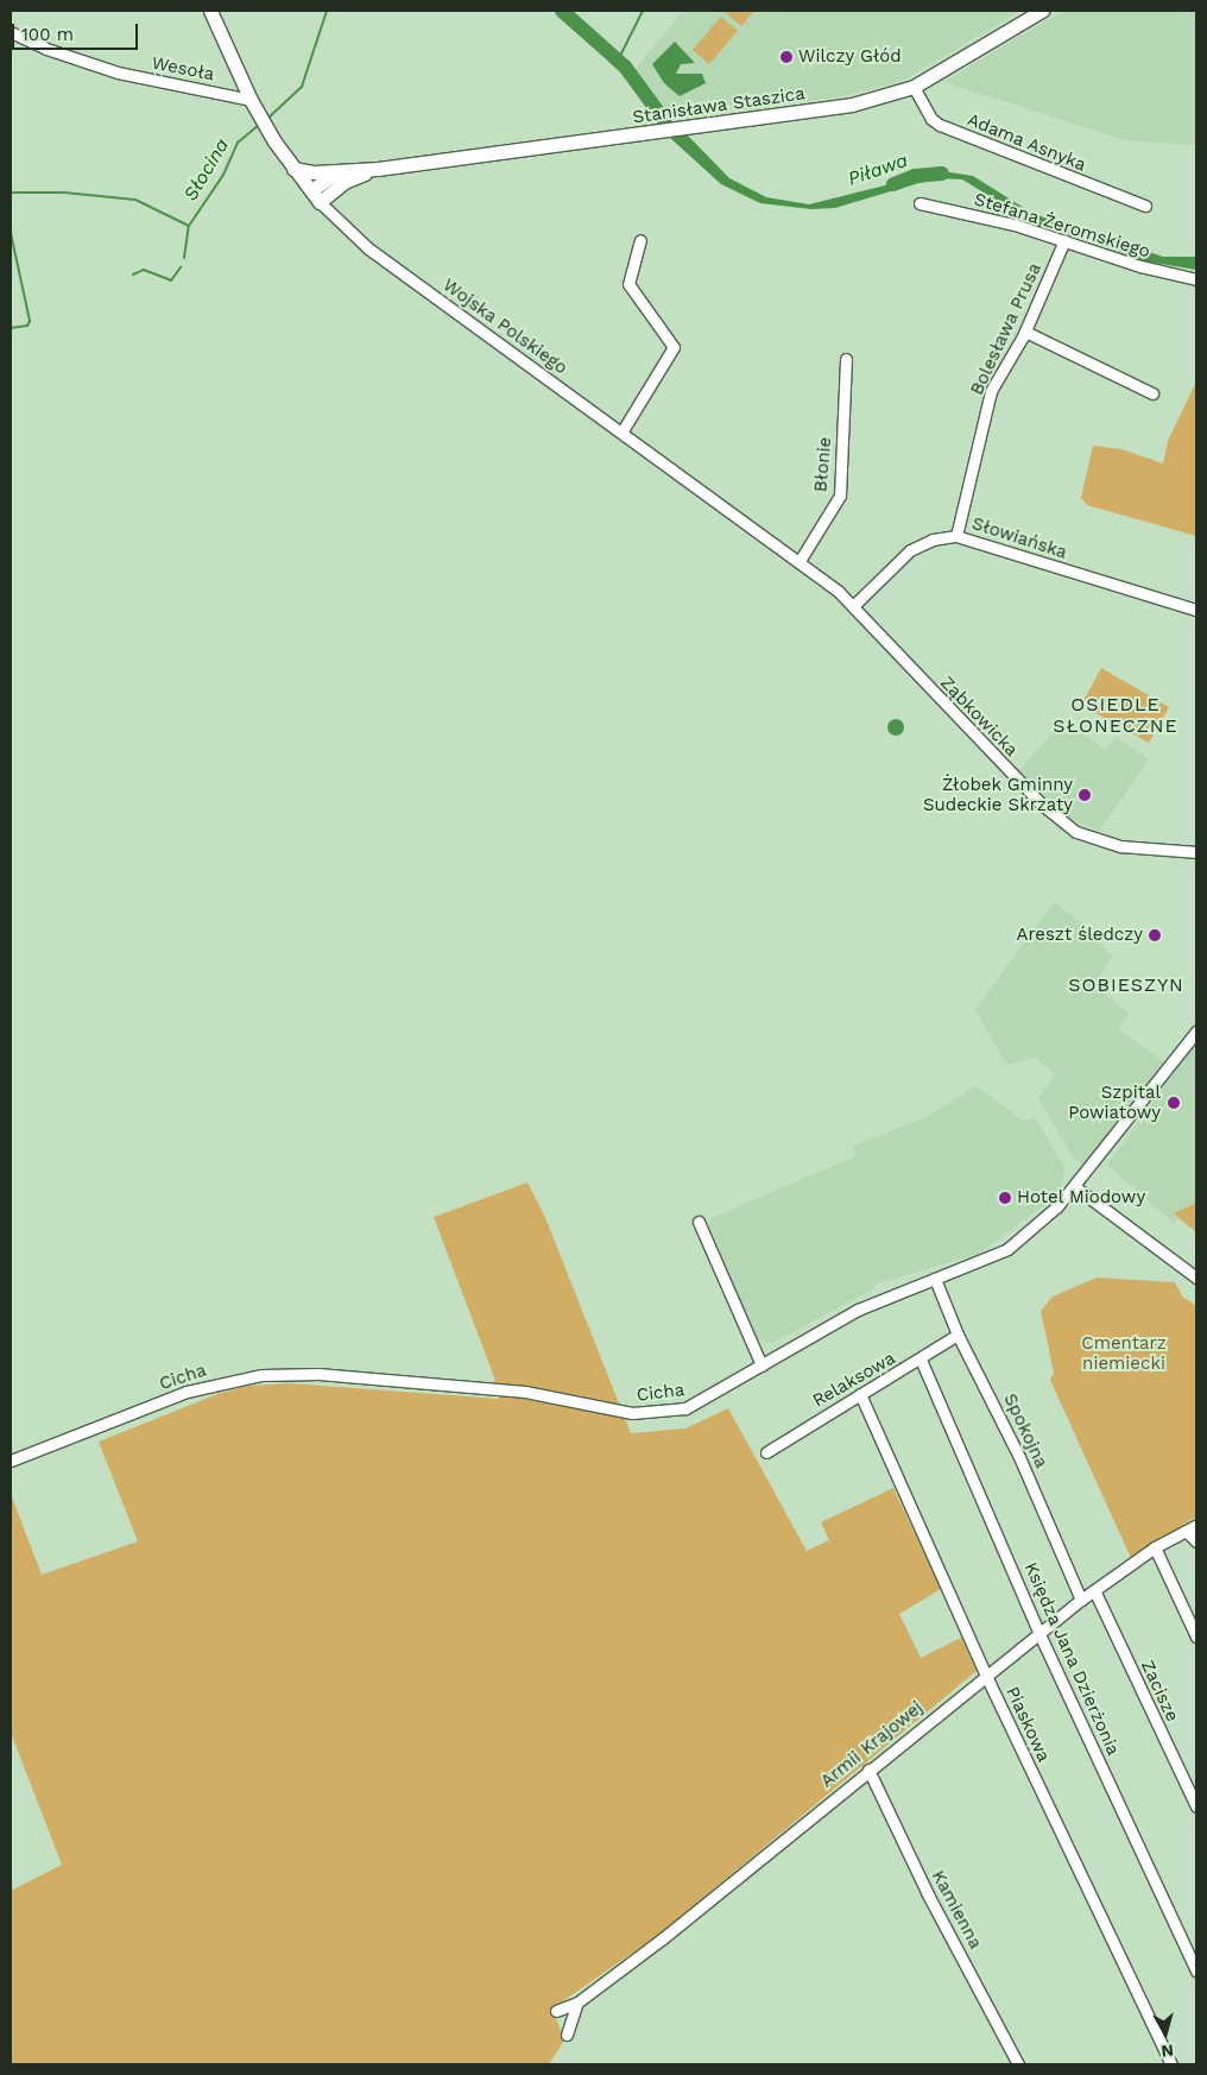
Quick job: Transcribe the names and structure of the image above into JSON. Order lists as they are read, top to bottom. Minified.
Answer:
{"streets":{"main road":["Stanisława Staszica","Wojska Polskiego"],"street":["Wesoła","Adama Asnyka","Stefana Żeromskiego","Bolesława Prusa","Błonie","Słowiańska","Ząbkowicka","Cicha","Relaksowa","Spokojna","Księdza Jana Dzierżonia","Zacisze","Piaskowa","Armii Krajowej","Kamienna"]},"crossings":[["Wesoła","Wojska Polskiego"],["Stanisława Staszica","Adama Asnyka"],["Stefana Żeromskiego","Bolesława Prusa"],["Wojska Polskiego","Błonie"],["Wojska Polskiego","Słowiańska"],["Wojska Polskiego","Ząbkowicka"],["Bolesława Prusa","Słowiańska"],["Słowiańska","Ząbkowicka"],["Cicha","Spokojna"],["Relaksowa","Spokojna"],["Relaksowa","Księdza Jana Dzierżonia"],["Relaksowa","Piaskowa"],["Spokojna","Armii Krajowej"],["Księdza Jana Dzierżonia","Armii Krajowej"],["Zacisze","Armii Krajowej"],["Piaskowa","Armii Krajowej"],["Armii Krajowej","Kamienna"]],"districts":["OSIEDLE SŁONECZNE","SOBIESZYN"],"water":["Słocina","Piława"],"parks":["Cmentarz niemiecki"],"places":["Wilczy Głód","Żłobek Gminny Sudeckie Skrzaty","Areszt śledczy","Szpital Powiatowy","Hotel Miodowy"],"scale_bar":"100 m","north":"bottom"}
